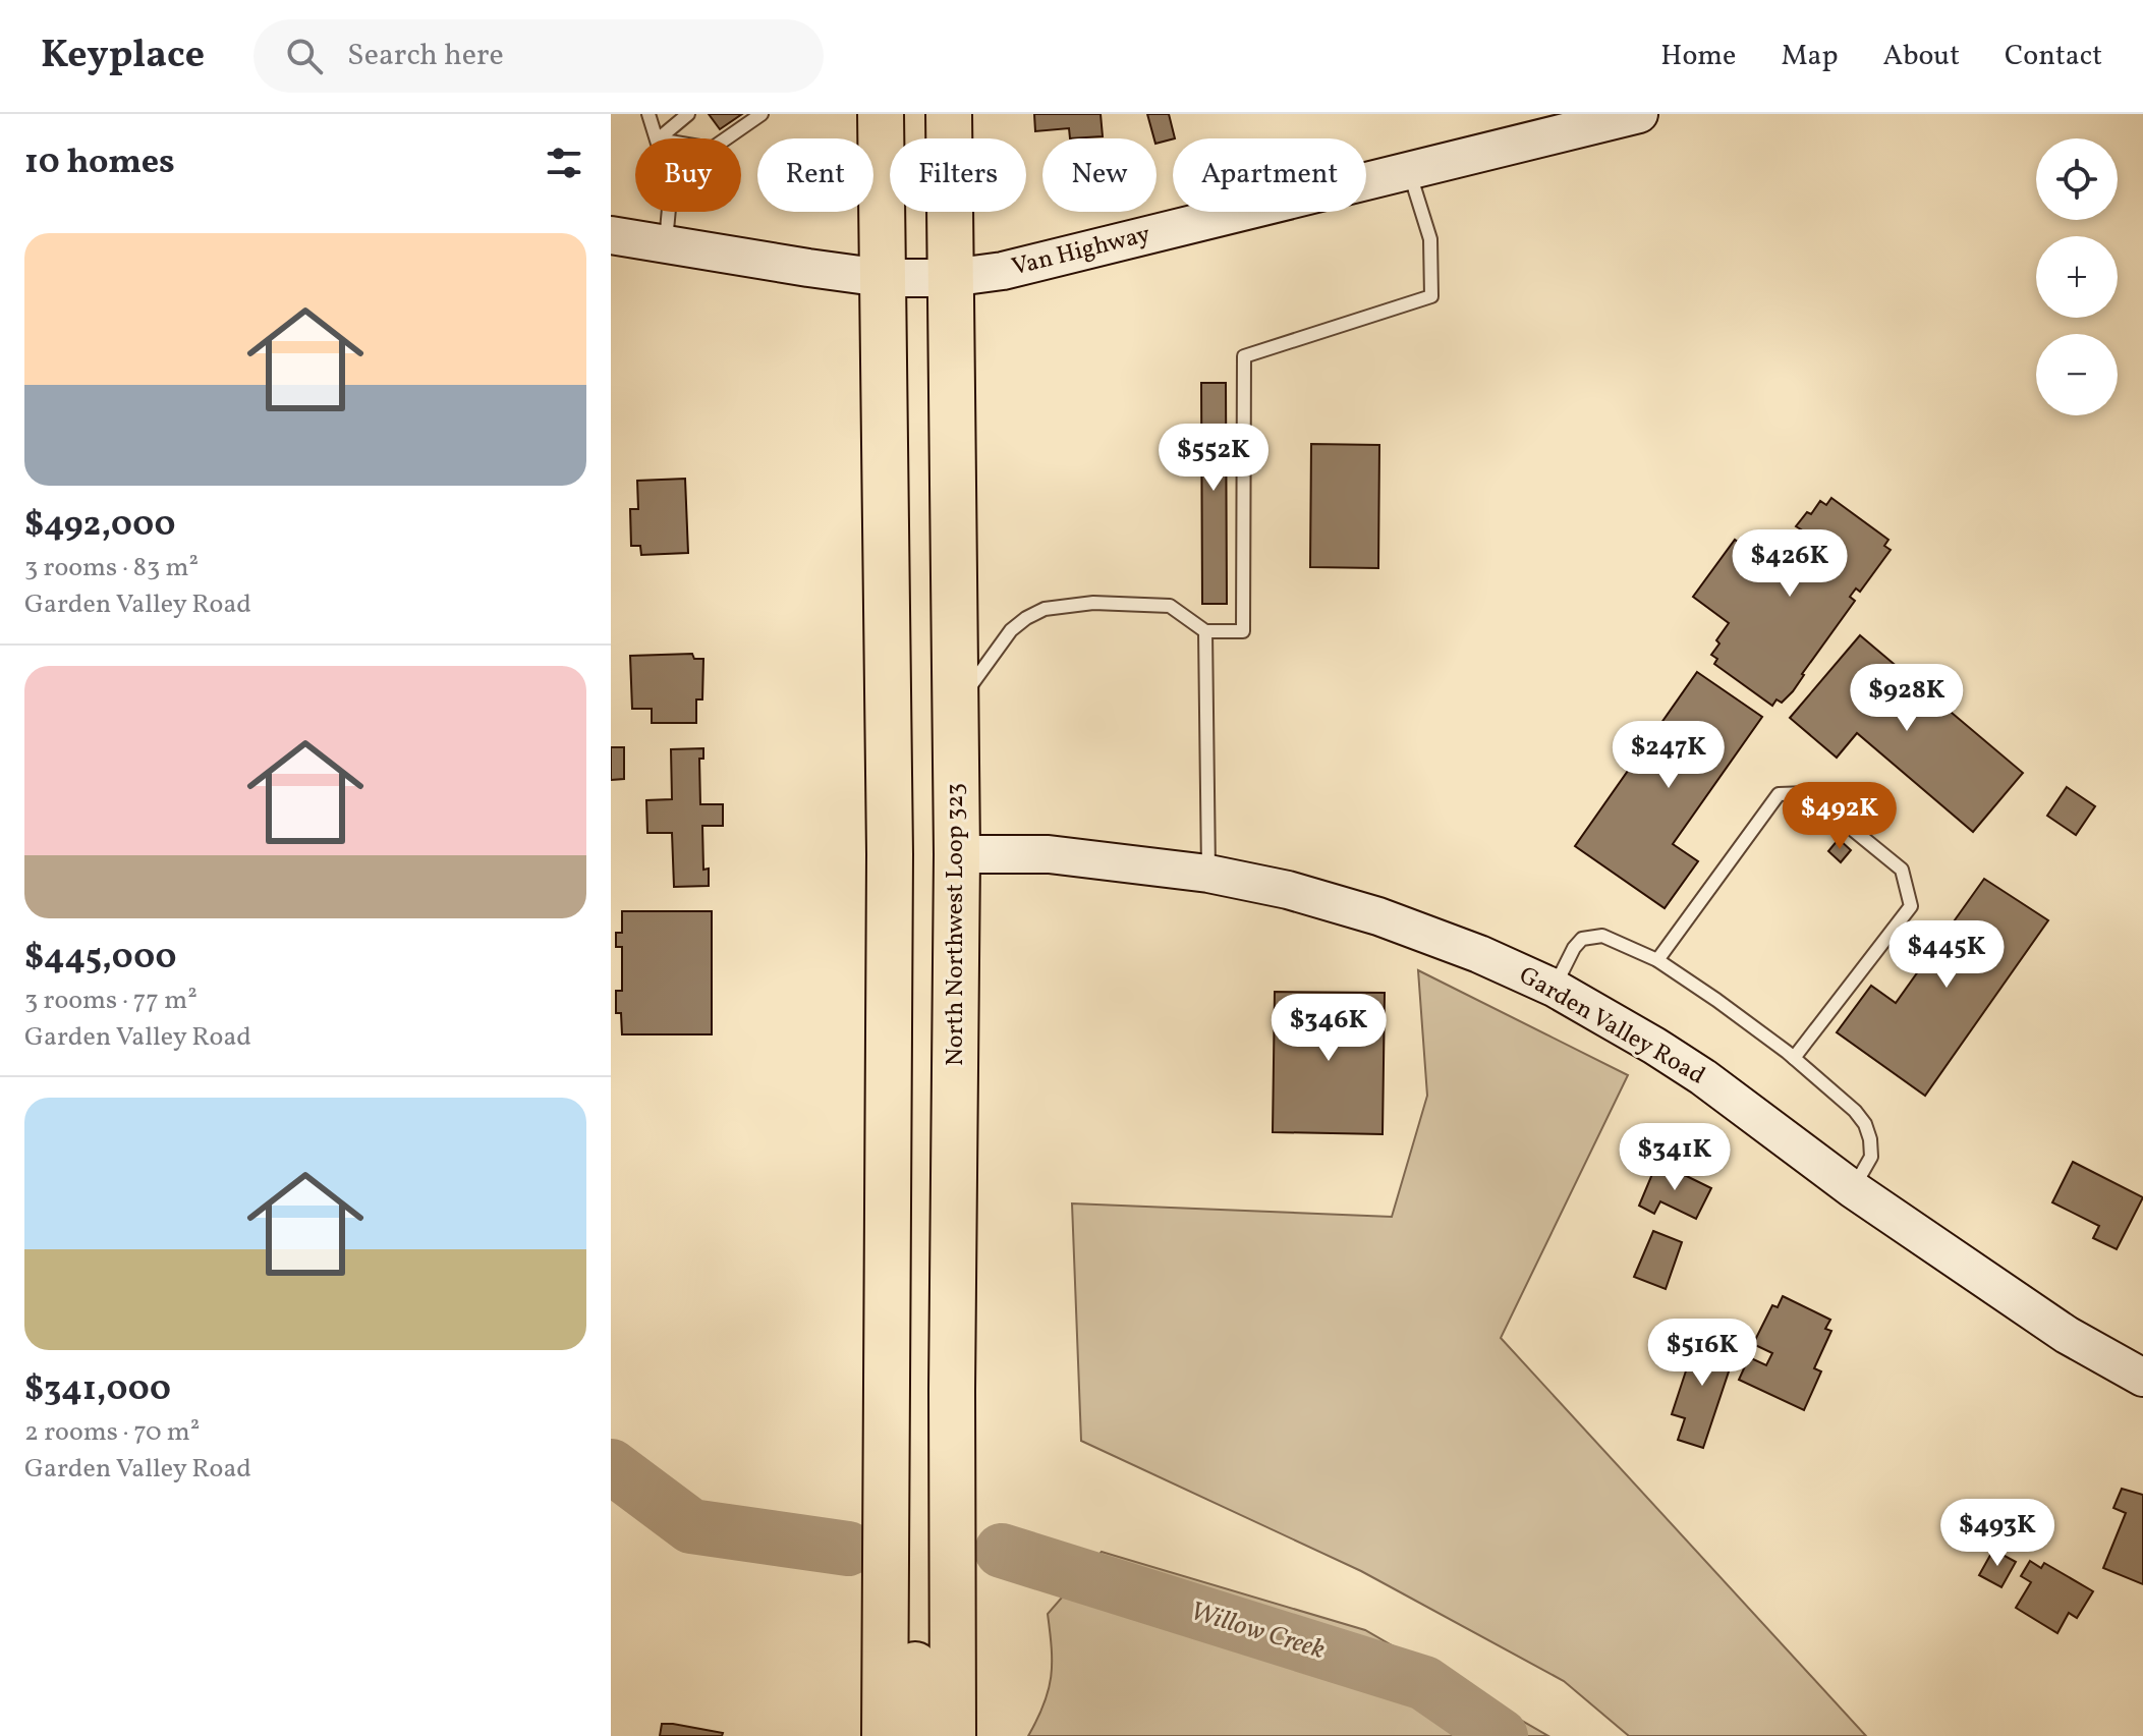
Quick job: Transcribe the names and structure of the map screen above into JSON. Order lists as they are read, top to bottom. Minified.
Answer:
{"streets":{"highway":["North Northwest Loop 323"],"street":["Van Highway","Garden Valley Road"]},"crossings":[["Van Highway","North Northwest Loop 323"],["North Northwest Loop 323","Garden Valley Road"]],"water":["Willow Creek"],"page":{"header":"Keyplace","search":"Search here","nav":["Home","Map","About","Contact"],"heading":"10 homes","map_buttons":["+","−"],"chip":["Buy","Rent","Filters","New","Apartment"],"list":[{"name":"$492,000","note":"3 rooms · 83 m² · Garden Valley Road"},{"name":"$445,000","note":"3 rooms · 77 m² · Garden Valley Road"},{"name":"$341,000","note":"2 rooms · 70 m² · Garden Valley Road"}],"price":["$552K","$426K","$928K","$247K","$492K","$445K","$346K","$341K","$516K","$493K"]}}
